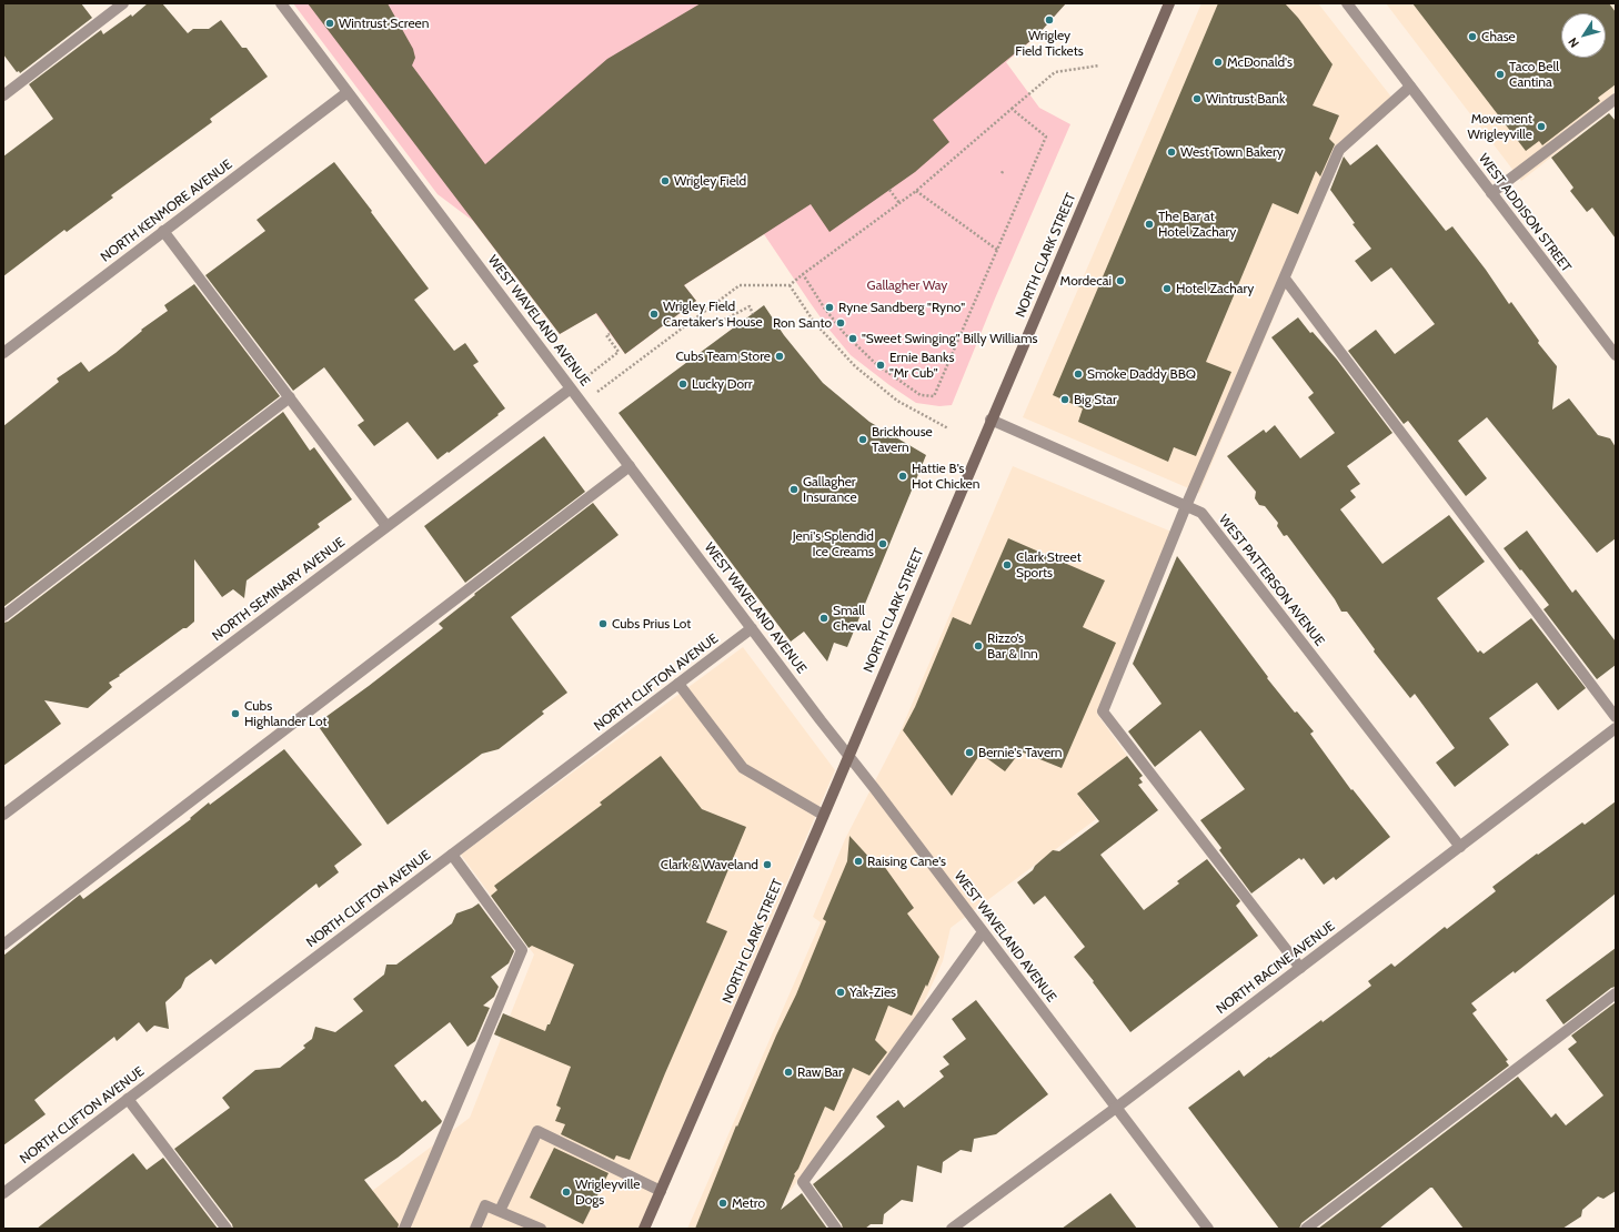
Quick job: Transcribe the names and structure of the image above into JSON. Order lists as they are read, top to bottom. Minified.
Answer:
{"streets":{"main road":["NORTH CLARK STREET"],"street":["NORTH KENMORE AVENUE","WEST ADDISON STREET","WEST WAVELAND AVENUE","WEST PATTERSON AVENUE","NORTH SEMINARY AVENUE","NORTH CLIFTON AVENUE","NORTH RACINE AVENUE"]},"crossings":[["NORTH KENMORE AVENUE","WEST WAVELAND AVENUE"],["NORTH CLARK STREET","WEST WAVELAND AVENUE"],["NORTH CLARK STREET","WEST PATTERSON AVENUE"],["WEST WAVELAND AVENUE","NORTH SEMINARY AVENUE"],["WEST WAVELAND AVENUE","NORTH CLIFTON AVENUE"],["WEST WAVELAND AVENUE","NORTH RACINE AVENUE"],["WEST PATTERSON AVENUE","NORTH RACINE AVENUE"]],"parks":["Gallagher Way"],"places":["Wrigley Field Tickets","Wintrust Screen","Chase","McDonald's","Taco Bell Cantina","Wintrust Bank","Movement Wrigleyville","West Town Bakery","Wrigley Field","The Bar at Hotel Zachary","Mordecai","Hotel Zachary","Ryne Sandberg \"Ryno\"","Wrigley Field Caretaker's House","Ron Santo","\"Sweet Swinging\" Billy Williams","Cubs Team Store","Ernie Banks \"Mr Cub\"","Smoke Daddy BBQ","Lucky Dorr","Big Star","Brickhouse Tavern","Hattie B's Hot Chicken","Gallagher Insurance","Jeni's Splendid Ice Creams","Clark Street Sports","Small Cheval","Cubs Prius Lot","Rizzo’s Bar & Inn","Cubs Highlander Lot","Bernie's Tavern","Raising Cane's","Clark & Waveland","Yak-Zies","Raw Bar","Wrigleyville Dogs","Metro"],"north":"bottom left"}
